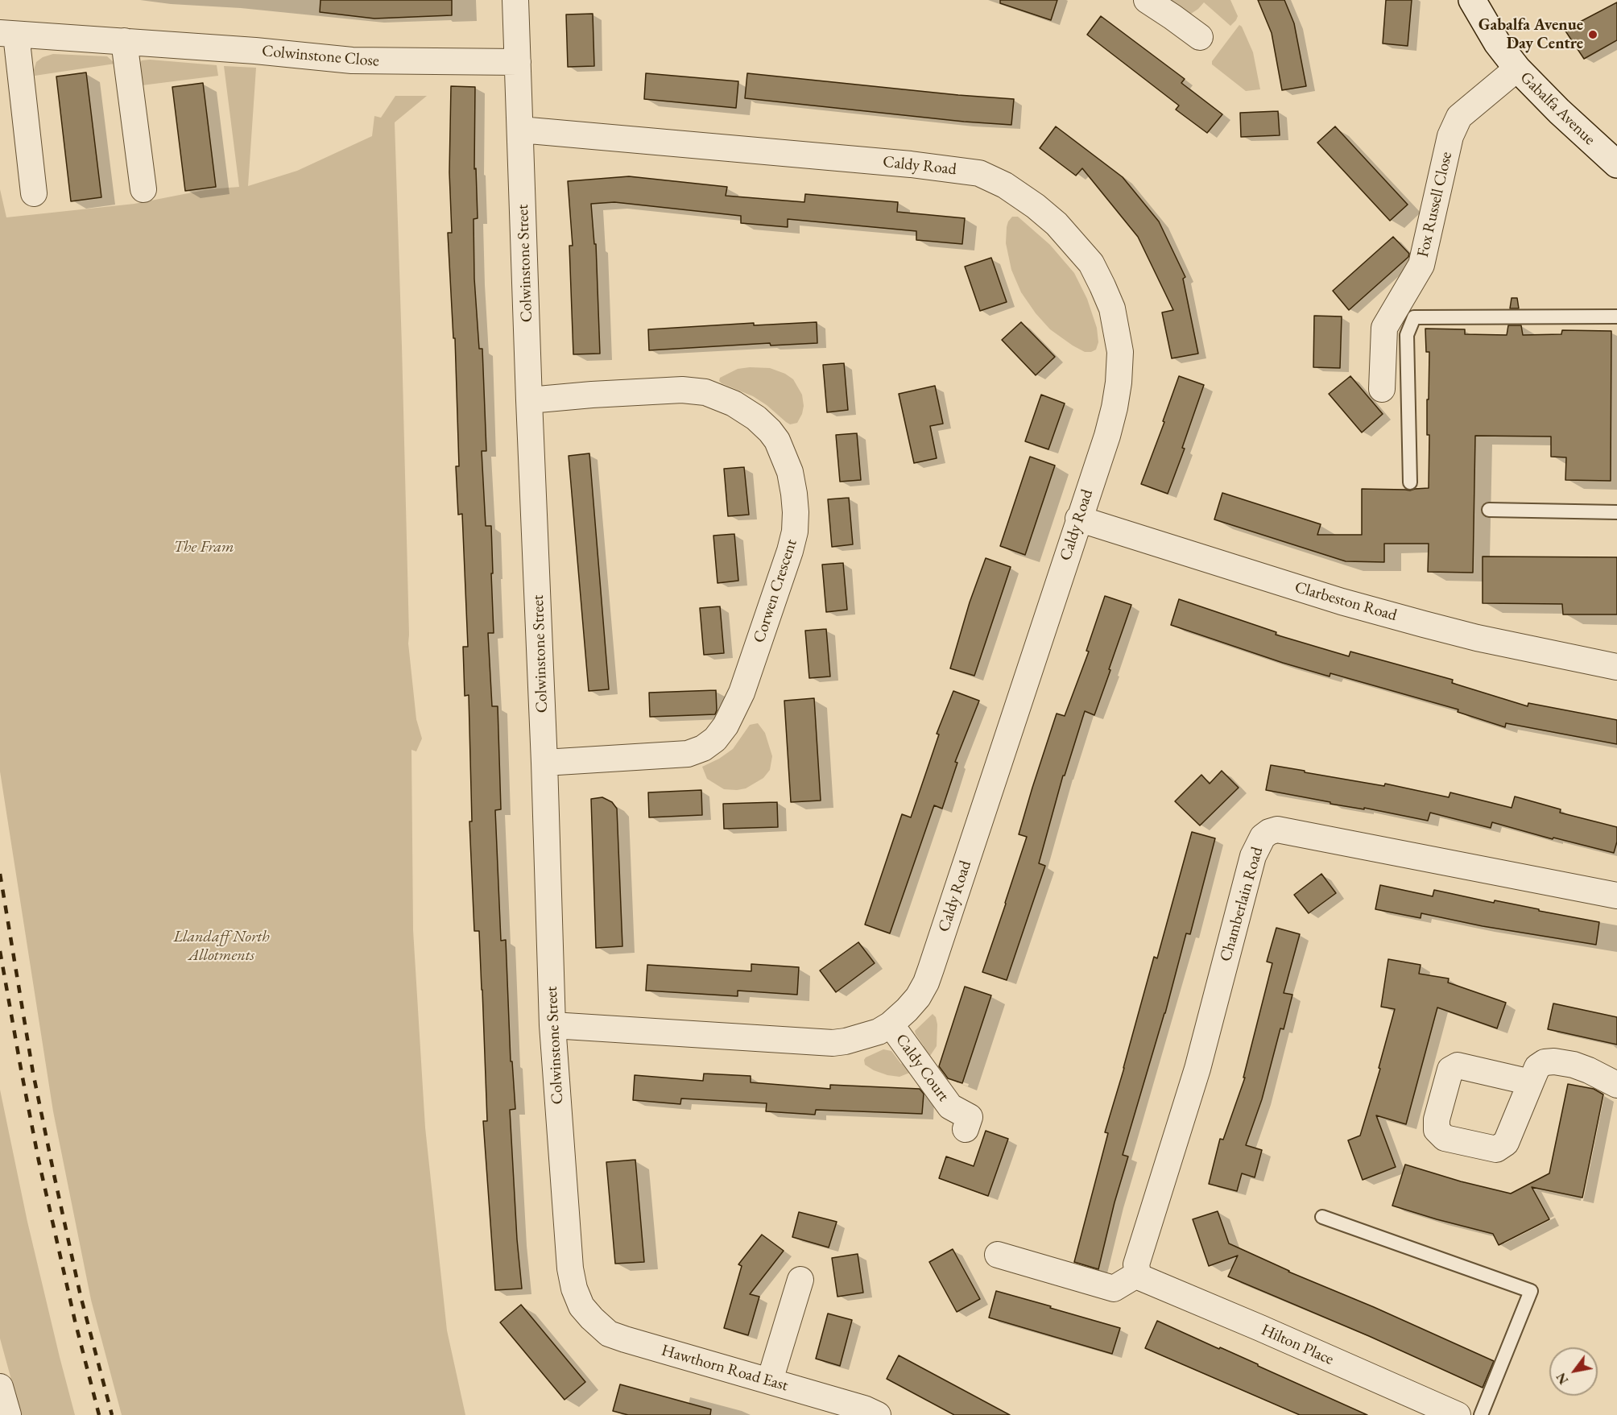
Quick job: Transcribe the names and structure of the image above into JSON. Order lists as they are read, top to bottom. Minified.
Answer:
{"streets":{"street":["Colwinstone Close","Gabalfa Avenue","Caldy Road","Fox Russell Close","Colwinstone Street","Corwen Crescent","Clarbeston Road","Chamberlain Road","Caldy Court","Hilton Place","Hawthorn Road East"]},"crossings":[["Colwinstone Close","Colwinstone Street"],["Gabalfa Avenue","Fox Russell Close"],["Caldy Road","Colwinstone Street"],["Caldy Road","Clarbeston Road"],["Caldy Road","Caldy Court"],["Colwinstone Street","Corwen Crescent"],["Colwinstone Street","Hawthorn Road East"],["Chamberlain Road","Hilton Place"]],"parks":["The Fram","Llandaff North Allotments"],"places":["Gabalfa Avenue Day Centre"],"north":"bottom left"}
